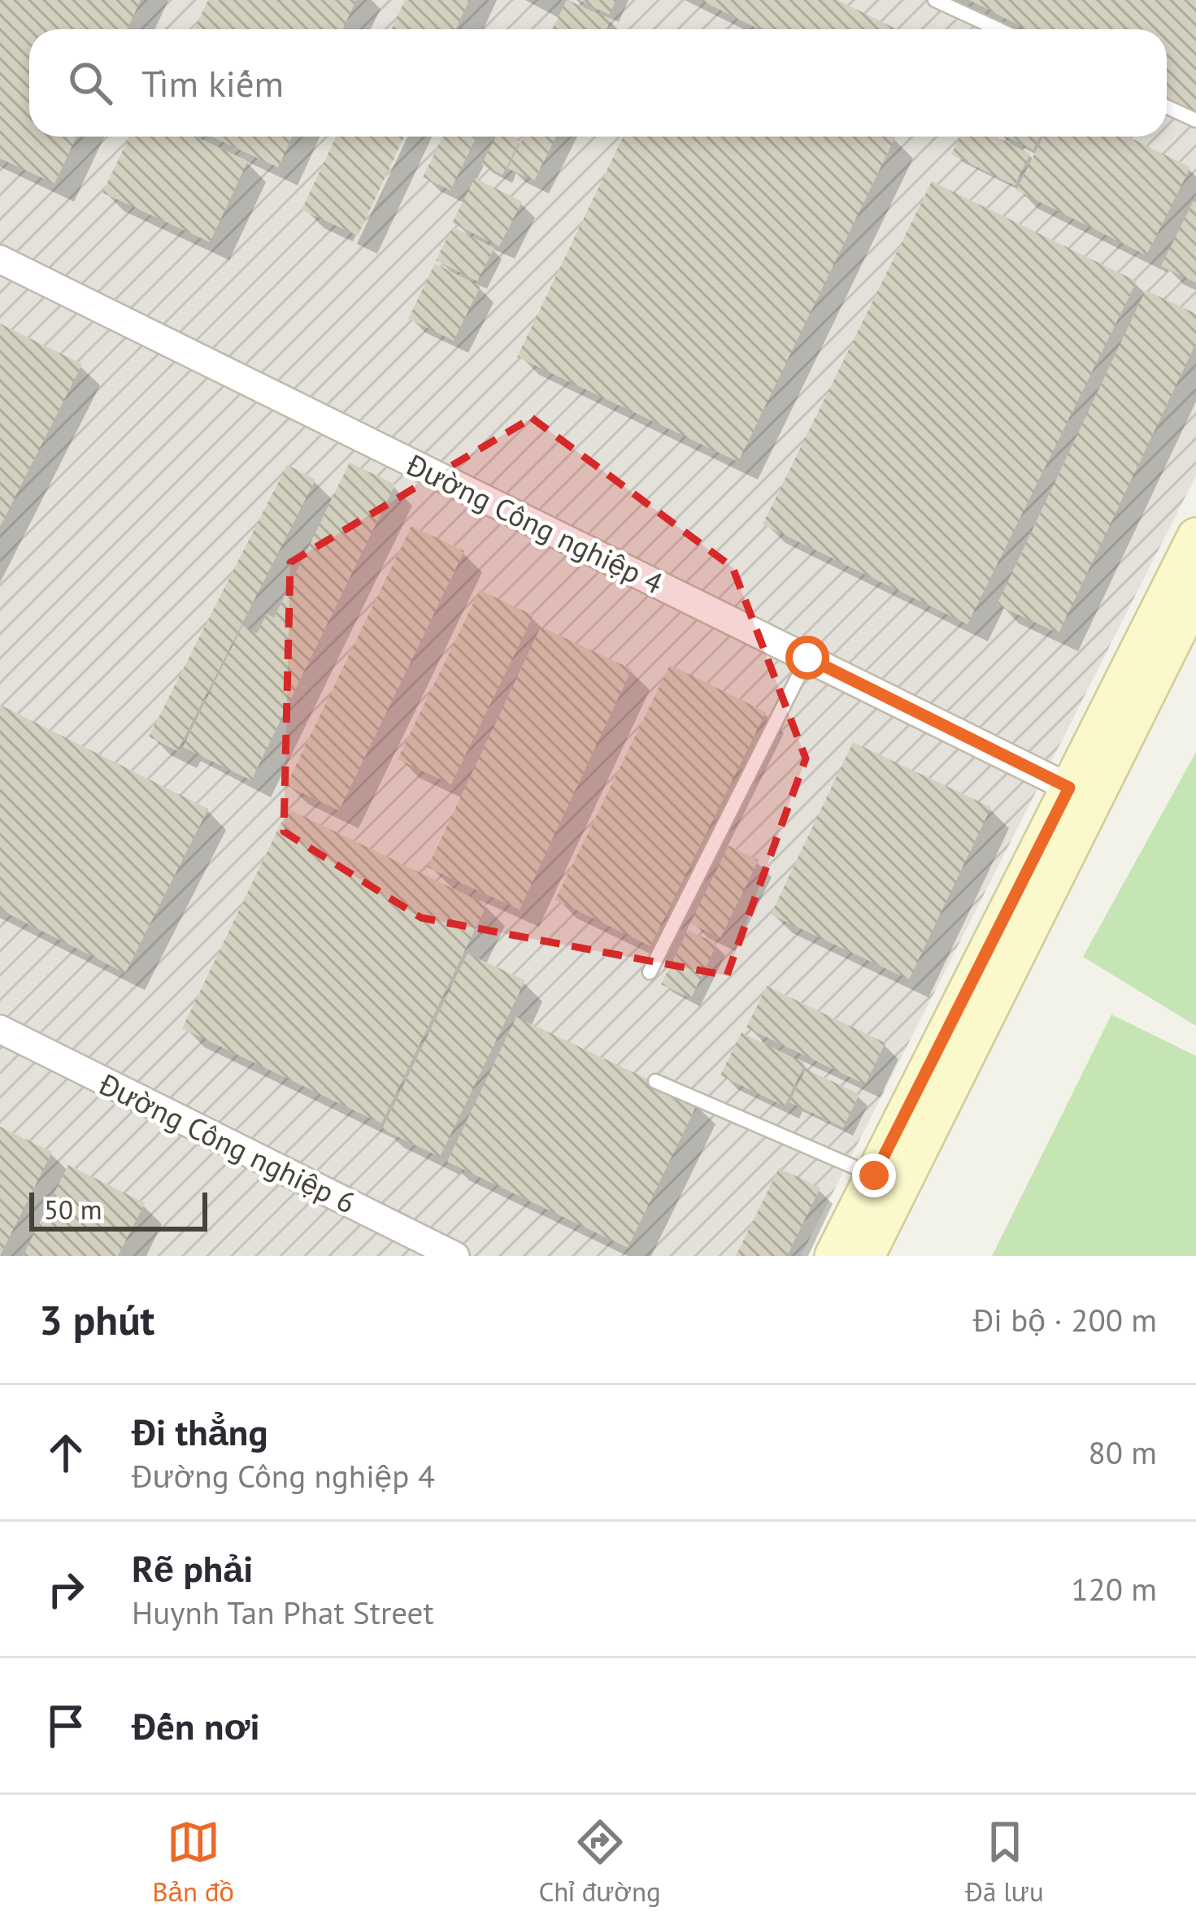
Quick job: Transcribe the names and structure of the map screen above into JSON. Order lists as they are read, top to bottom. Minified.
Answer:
{"streets":{"street":["Đường Công nghiệp 4","Đường Công nghiệp 6"]},"scale_bar":"50 m","page":{"search":"Tìm kiếm","scale":"50 m","heading":["3 phút","Đi bộ · 200 m"],"list":[["Đi thẳng","Đường Công nghiệp 4","80 m"],["Rẽ phải","Huynh Tan Phat Street","120 m"],"Đến nơi"],"nav":["Bản đồ","Chỉ đường","Đã lưu"]}}
